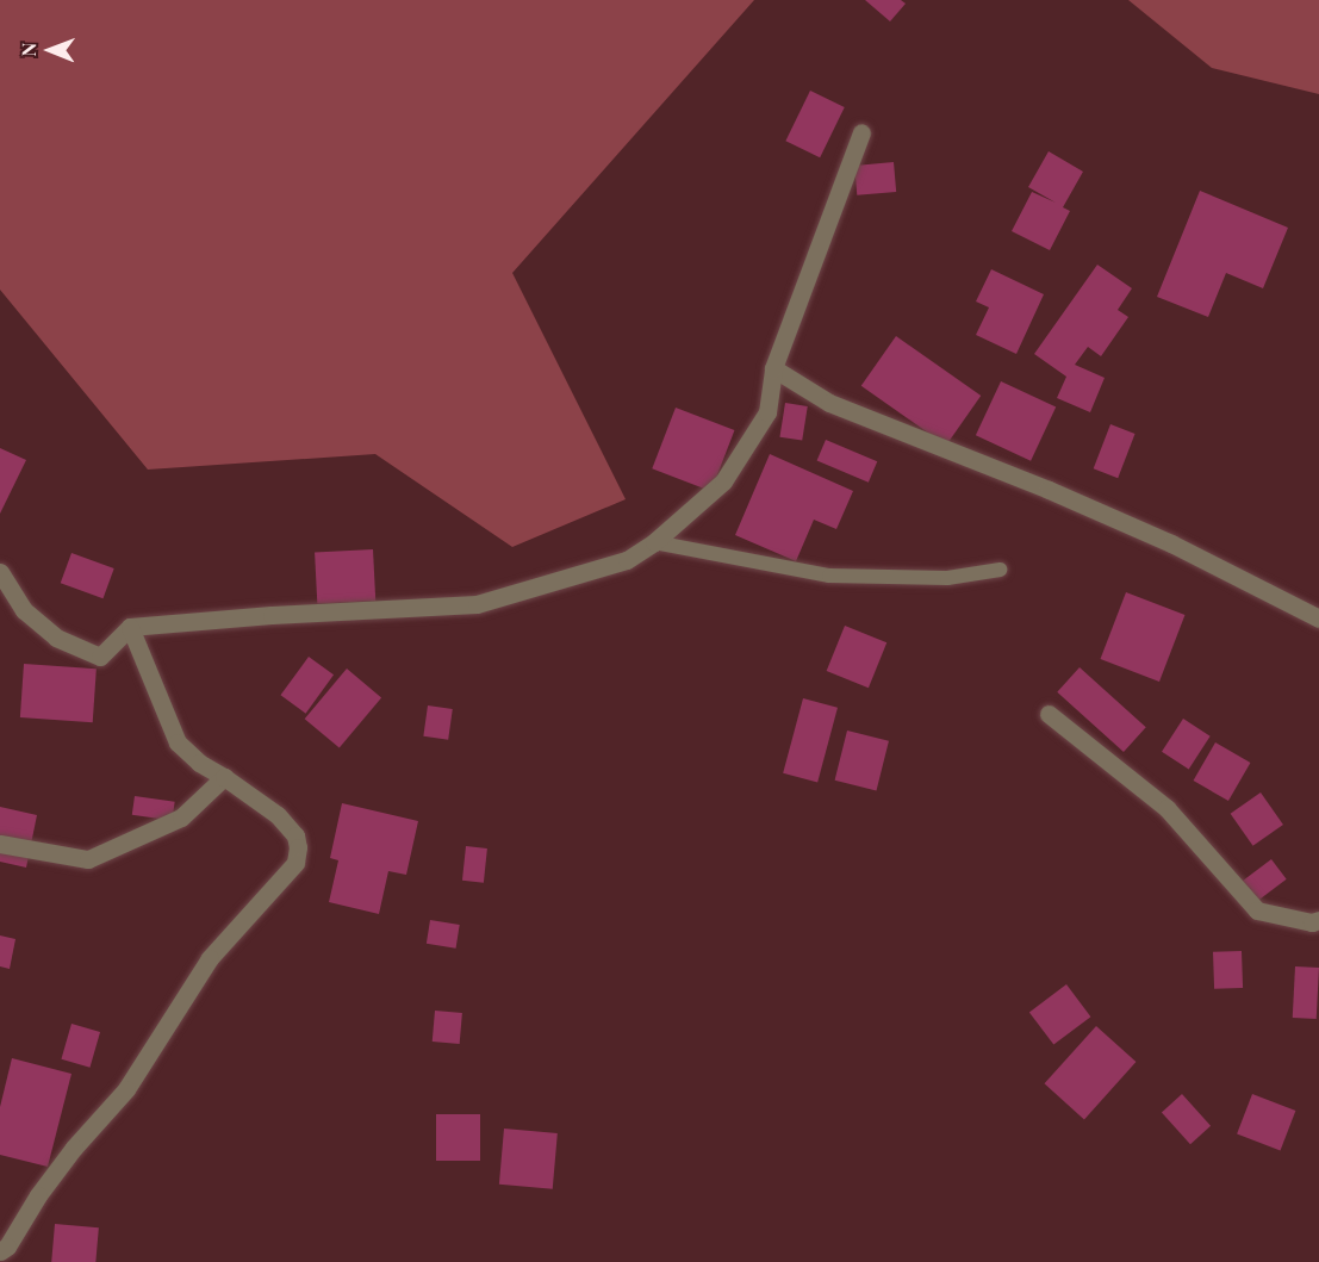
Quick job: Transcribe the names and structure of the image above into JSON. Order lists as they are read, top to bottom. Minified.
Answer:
{"north":"left"}
